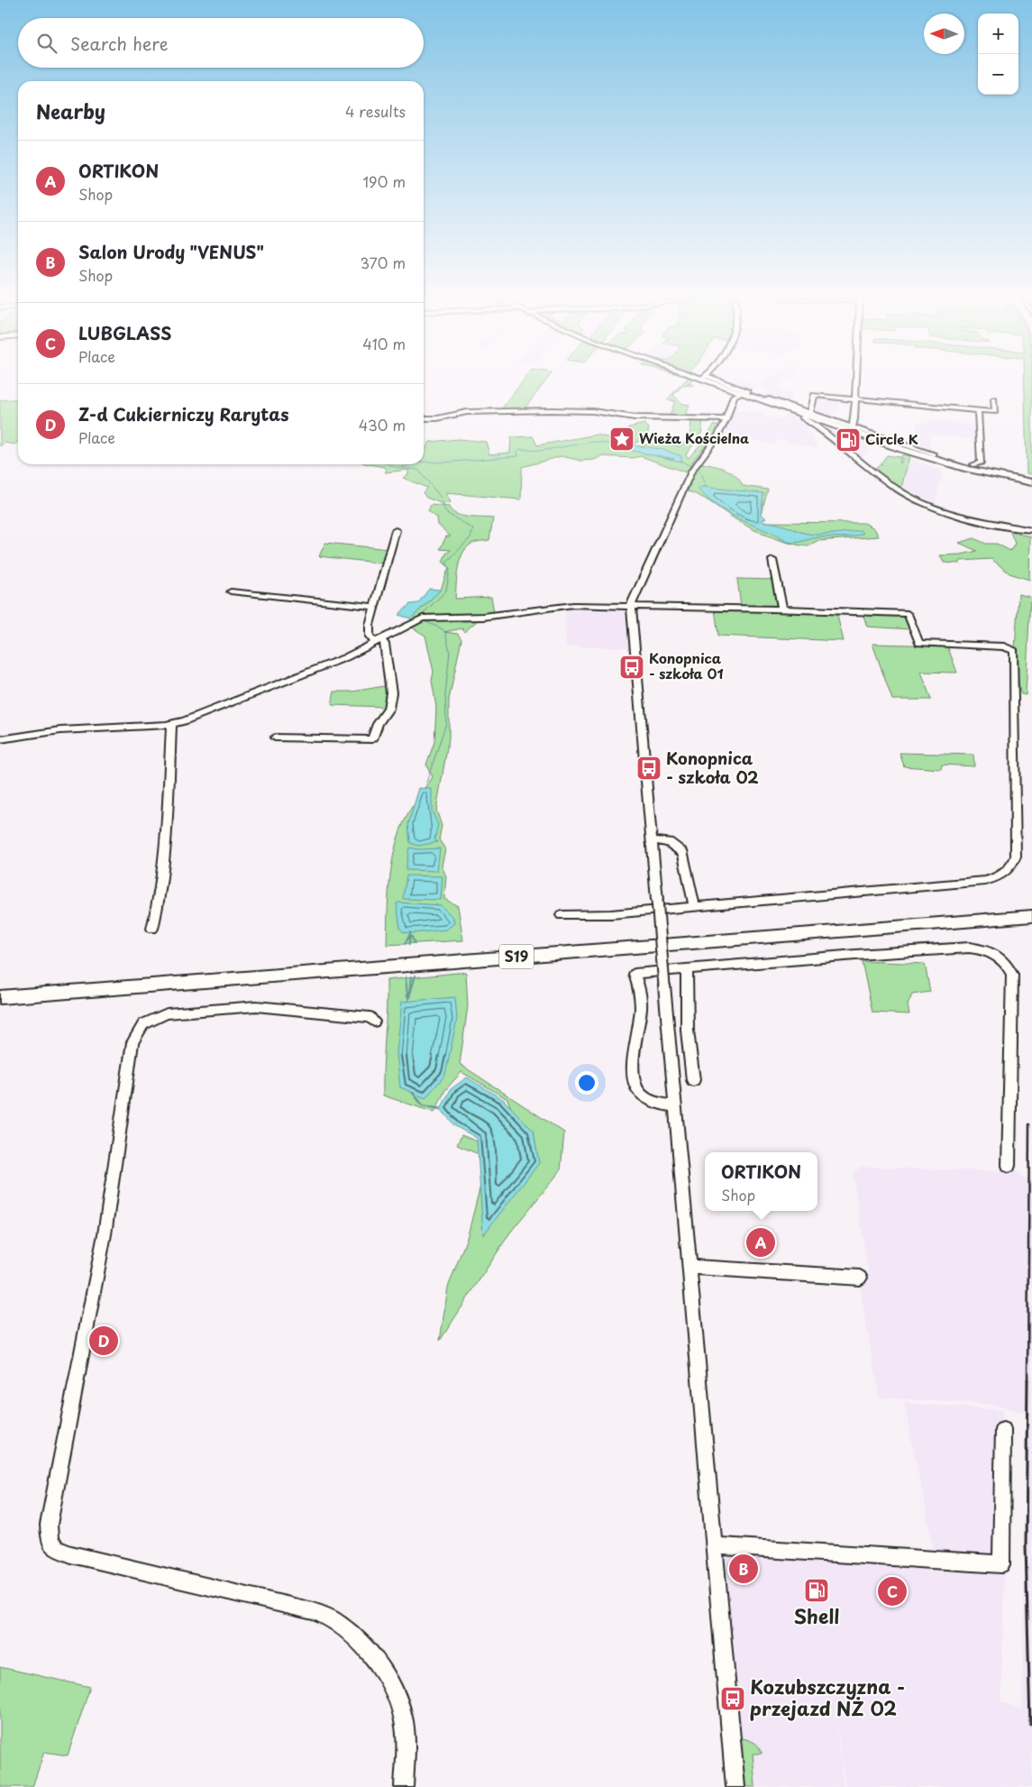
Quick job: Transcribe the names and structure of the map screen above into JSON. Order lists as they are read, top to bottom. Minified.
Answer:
{"streets":{"highway":["S19"]},"places":{"place":["Wieża Kościelna"],"fuel station":["Circle K","Shell"],"bus stop":["Konopnica - szkoła 01","Konopnica - szkoła 02","Kozubszczyzna - przejazd NŻ 02"]},"north":"left","page":{"map_buttons":["+","−"],"search":"Search here","heading":["Nearby","4 results"],"list":[{"mark":"A","name":"ORTIKON","note":"Shop","value":"190 m"},{"mark":"B","name":"Salon Urody \"VENUS\"","note":"Shop","value":"370 m"},{"mark":"C","name":"LUBGLASS","note":"Place","value":"410 m"},{"mark":"D","name":"Z-d Cukierniczy Rarytas","note":"Place","value":"430 m"}],"popup":["ORTIKON","Shop"],"pins":["A","D","B","C"]}}
